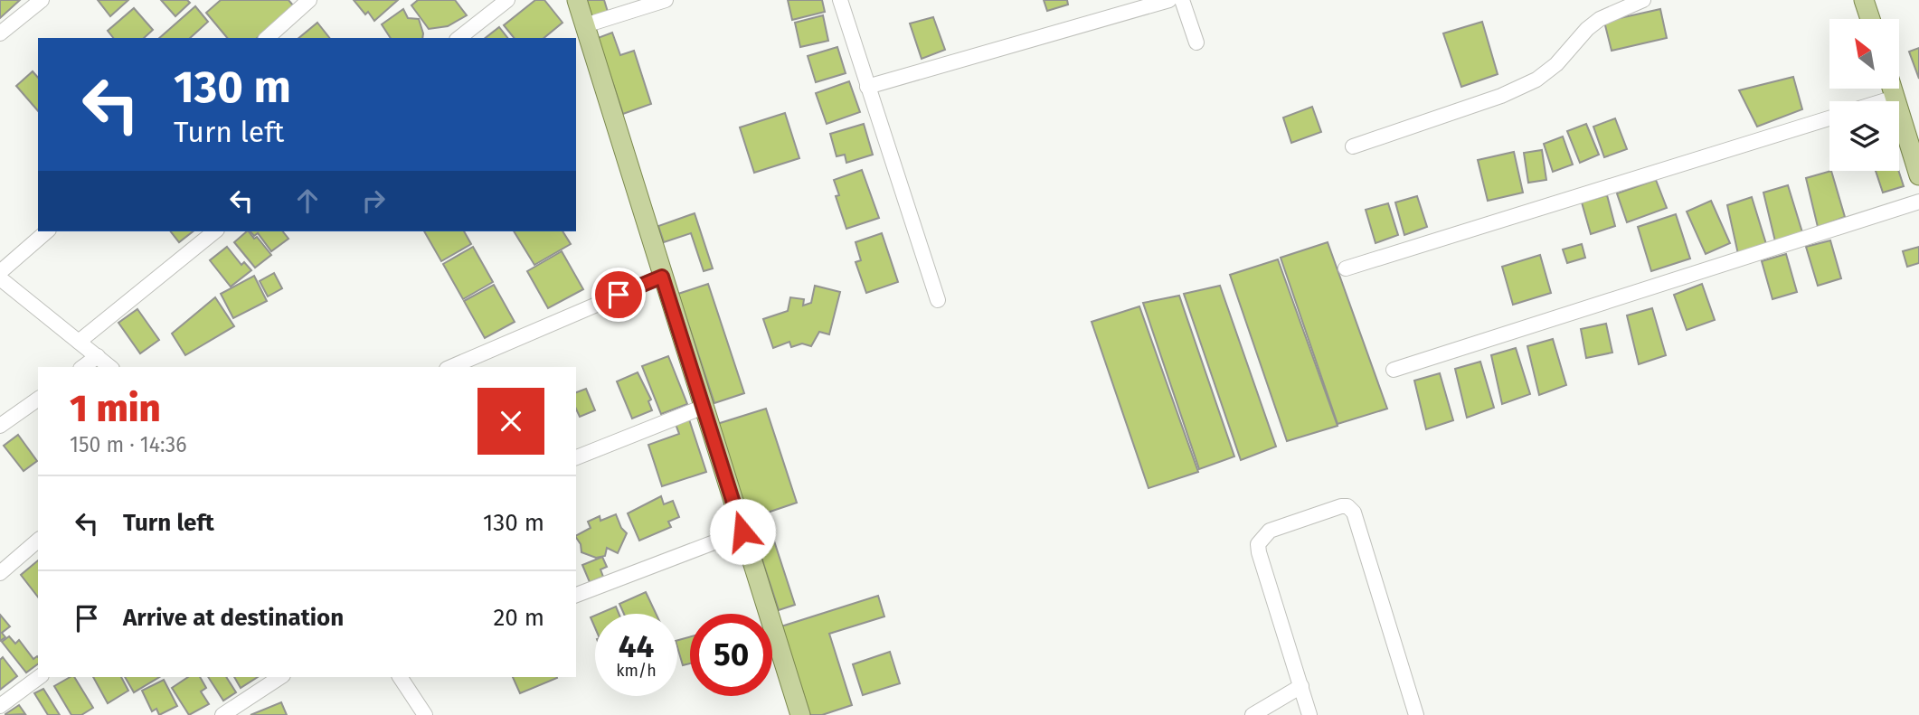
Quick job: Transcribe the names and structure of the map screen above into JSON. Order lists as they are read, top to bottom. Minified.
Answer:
{"north":"top left","page":{"turn":["130 m","Turn left"],"heading":["1 min","150 m · 14:36"],"list":[{"name":"Turn left","value":"130 m"},{"name":"Arrive at destination","value":"20 m"}],"speed":"44 km/h","limit":"50"}}
